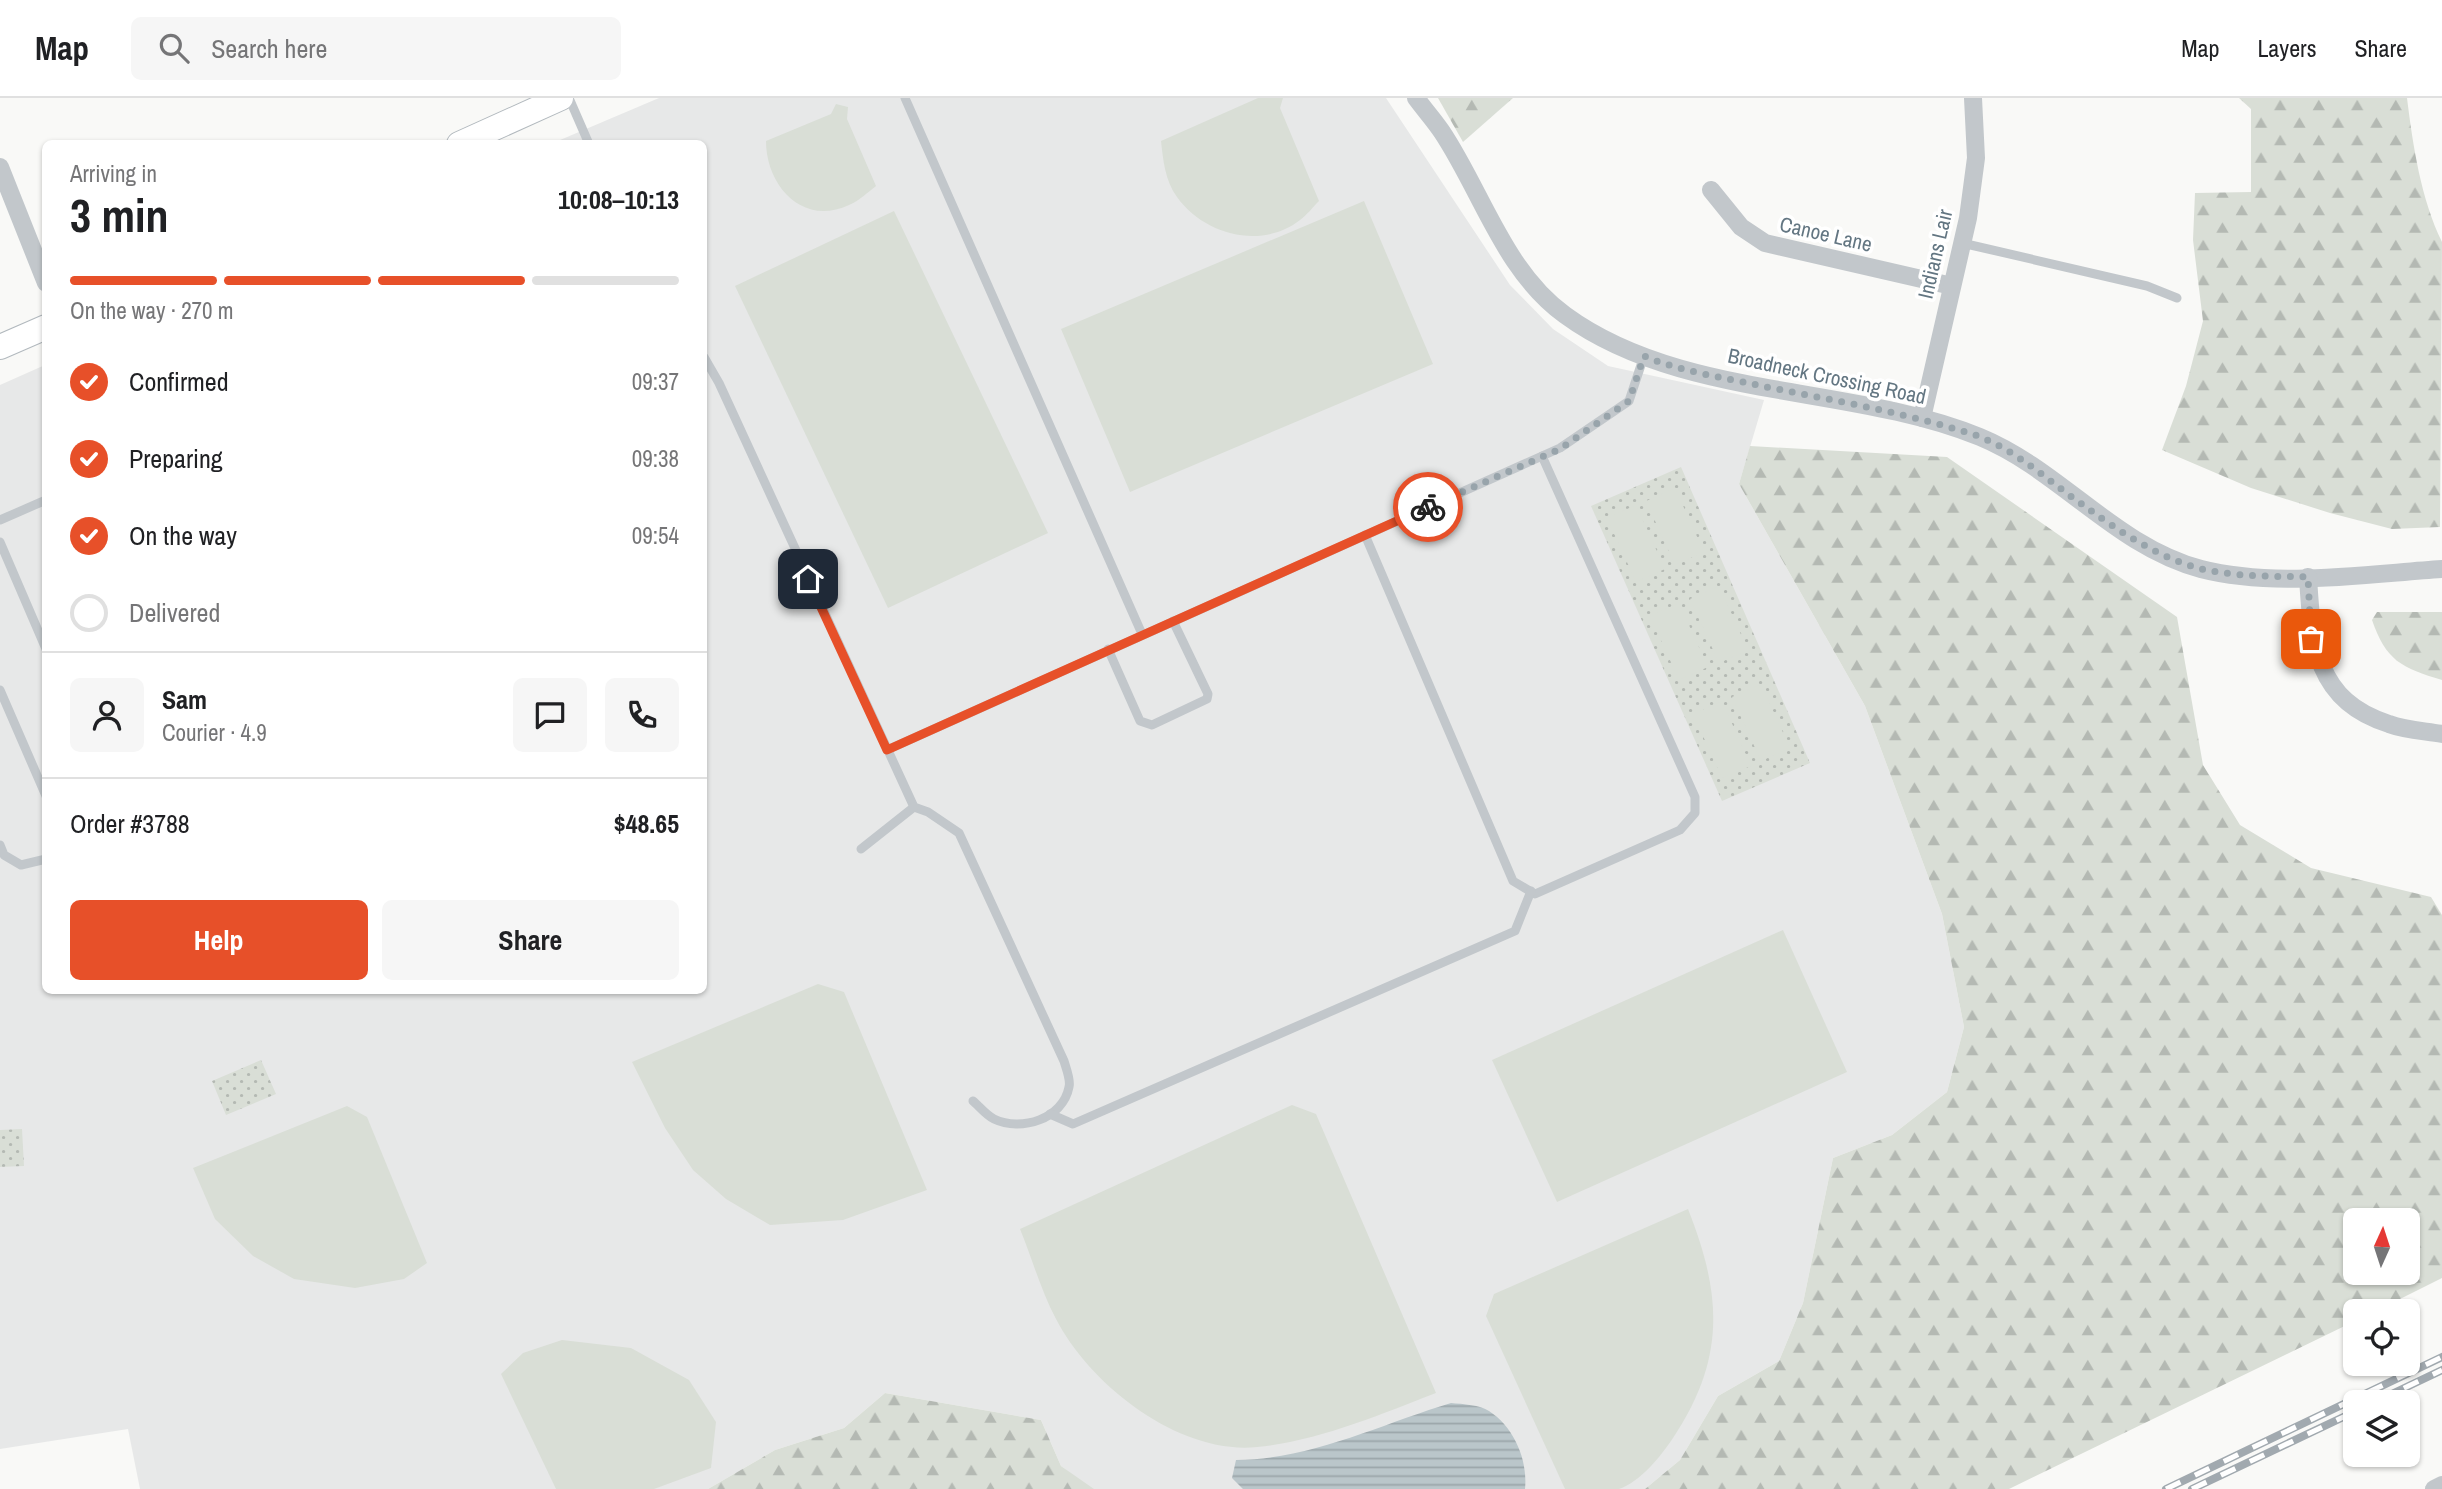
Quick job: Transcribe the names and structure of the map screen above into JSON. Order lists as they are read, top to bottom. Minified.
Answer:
{"streets":{"street":["Canoe Lane","Indians Lair","Broadneck Crossing Road"]},"crossings":[["Canoe Lane","Indians Lair"],["Indians Lair","Broadneck Crossing Road"]],"north":"top","page":{"header":"Map","search":"Search here","nav":["Map","Layers","Share"],"heading":["3 min","Arriving in","10:08–10:13"],"panel":["Sam","Courier · 4.9","Order #3788","$48.65"],"bar":"On the way · 270 m","list":[["Confirmed","09:37"],["Preparing","09:38"],["On the way","09:54"],"Delivered"],"buttons":["Help","Share"]}}
